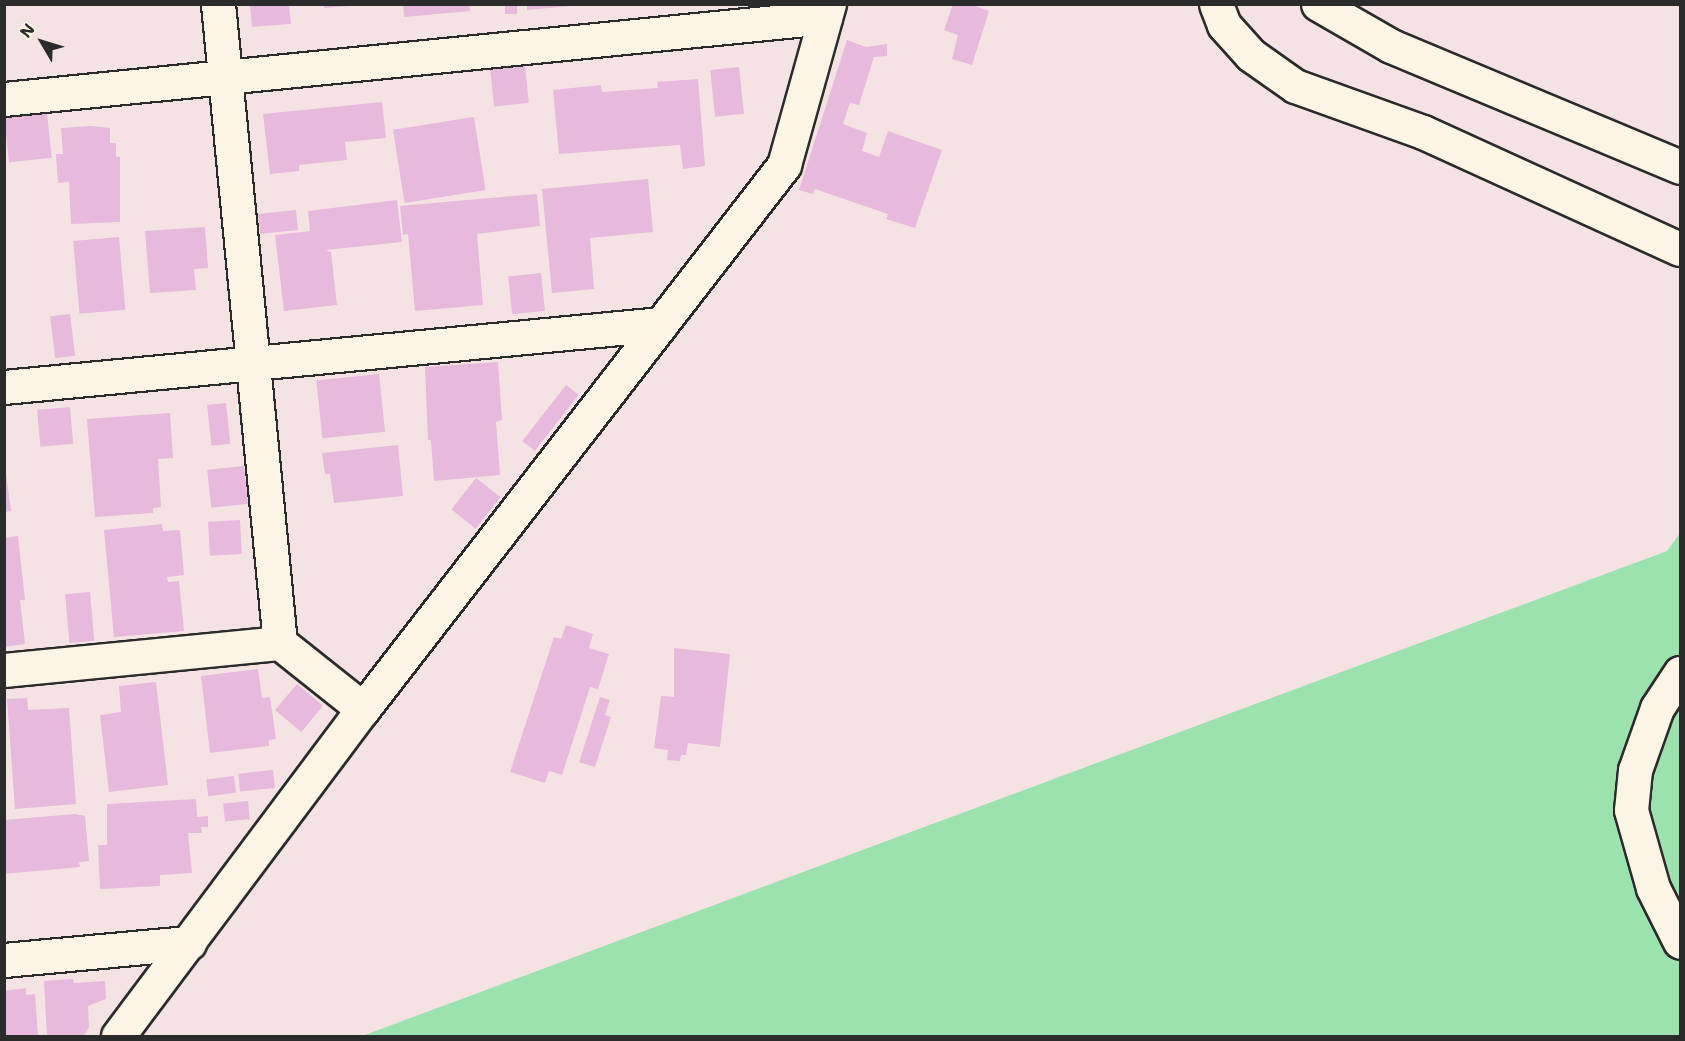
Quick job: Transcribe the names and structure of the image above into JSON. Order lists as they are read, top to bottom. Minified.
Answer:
{"north":"top left"}
